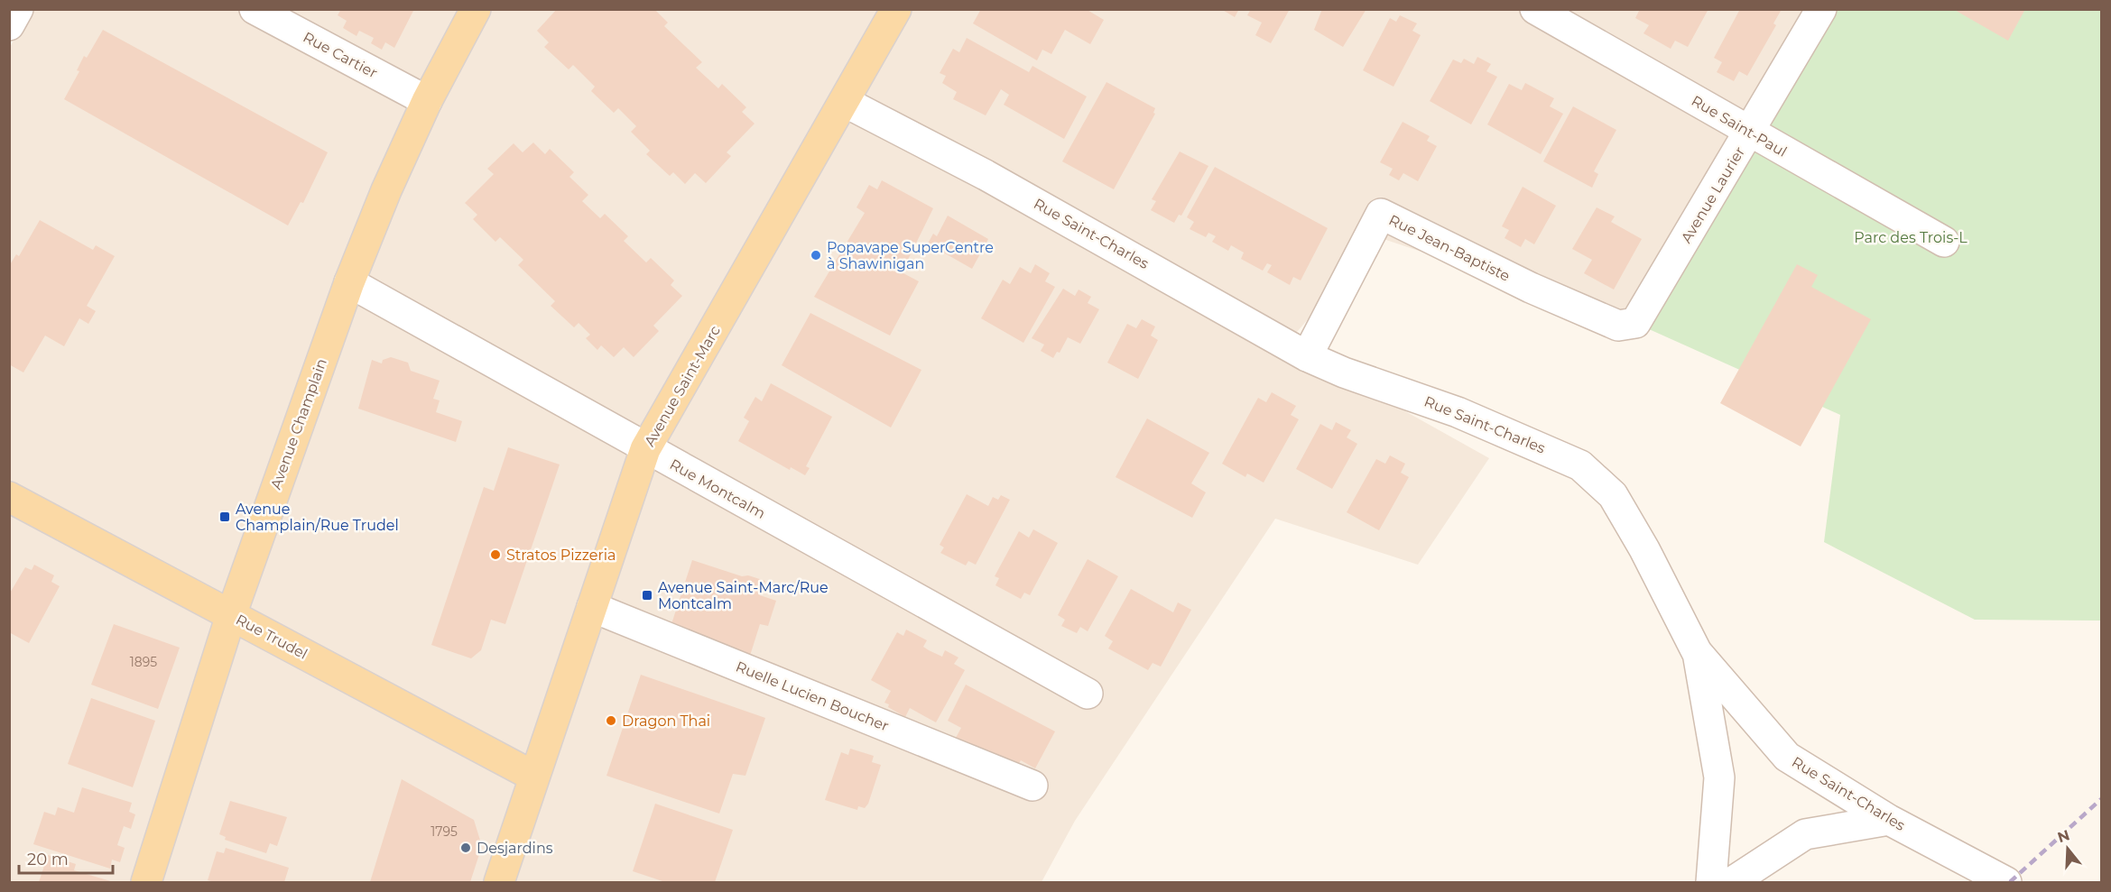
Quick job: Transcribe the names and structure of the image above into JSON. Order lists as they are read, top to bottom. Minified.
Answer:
{"streets":{"main road":["Avenue Saint-Marc","Avenue Champlain","Rue Trudel"],"street":["Rue Cartier","Rue Saint-Paul","Avenue Laurier","Rue Saint-Charles","Rue Jean-Baptiste","Rue Montcalm","Ruelle Lucien Boucher"]},"crossings":[["Rue Cartier","Avenue Champlain"],["Rue Saint-Paul","Avenue Laurier"],["Avenue Laurier","Rue Jean-Baptiste"],["Rue Saint-Charles","Rue Jean-Baptiste"],["Rue Saint-Charles","Avenue Saint-Marc"],["Avenue Saint-Marc","Rue Montcalm"],["Avenue Saint-Marc","Rue Trudel"],["Avenue Saint-Marc","Ruelle Lucien Boucher"],["Avenue Champlain","Rue Montcalm"],["Avenue Champlain","Rue Trudel"]],"parks":["Parc des Trois-L"],"places":{"other":["Popavape SuperCentre à Shawinigan","Stratos Pizzeria","Dragon Thai","Desjardins"],"transit":["Avenue Champlain/Rue Trudel","Avenue Saint-Marc/Rue Montcalm"]},"house_numbers":["1895","1795"],"scale_bar":"20 m","north":"top"}
